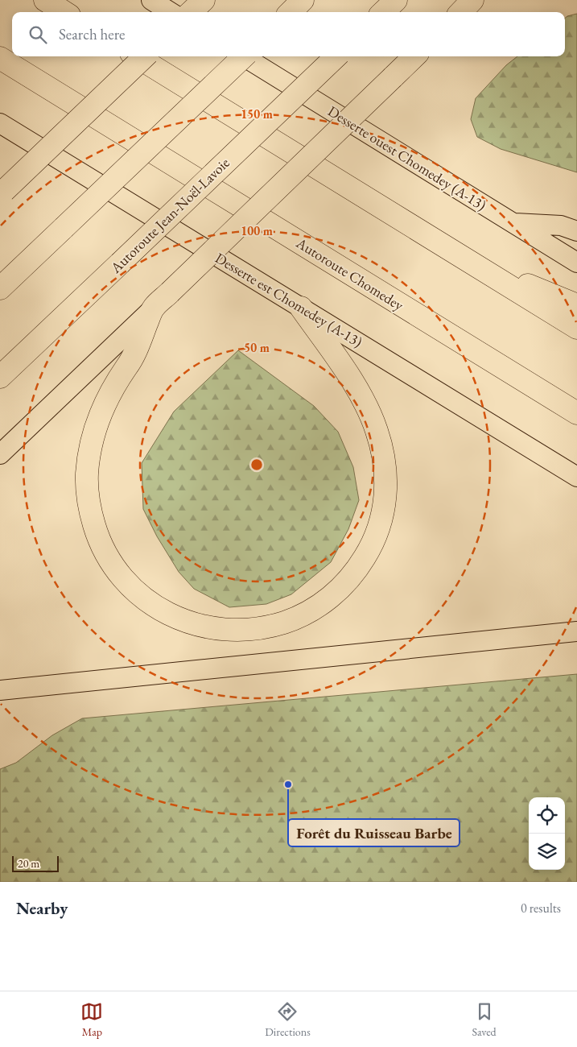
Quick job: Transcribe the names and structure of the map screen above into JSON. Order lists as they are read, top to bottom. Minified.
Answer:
{"streets":{"highway":["Autoroute Jean-Noël-Lavoie","Autoroute Chomedey"],"main road":["Desserte ouest Chomedey (A-13)","Desserte est Chomedey (A-13)"]},"places":["Forêt du Ruisseau Barbe"],"scale_bar":"20 m","page":{"search":"Search here","scale":"20 m","heading":["Nearby","0 results"],"nav":["Map","Directions","Saved"]},"rings":["150 m","100 m","50 m"]}
